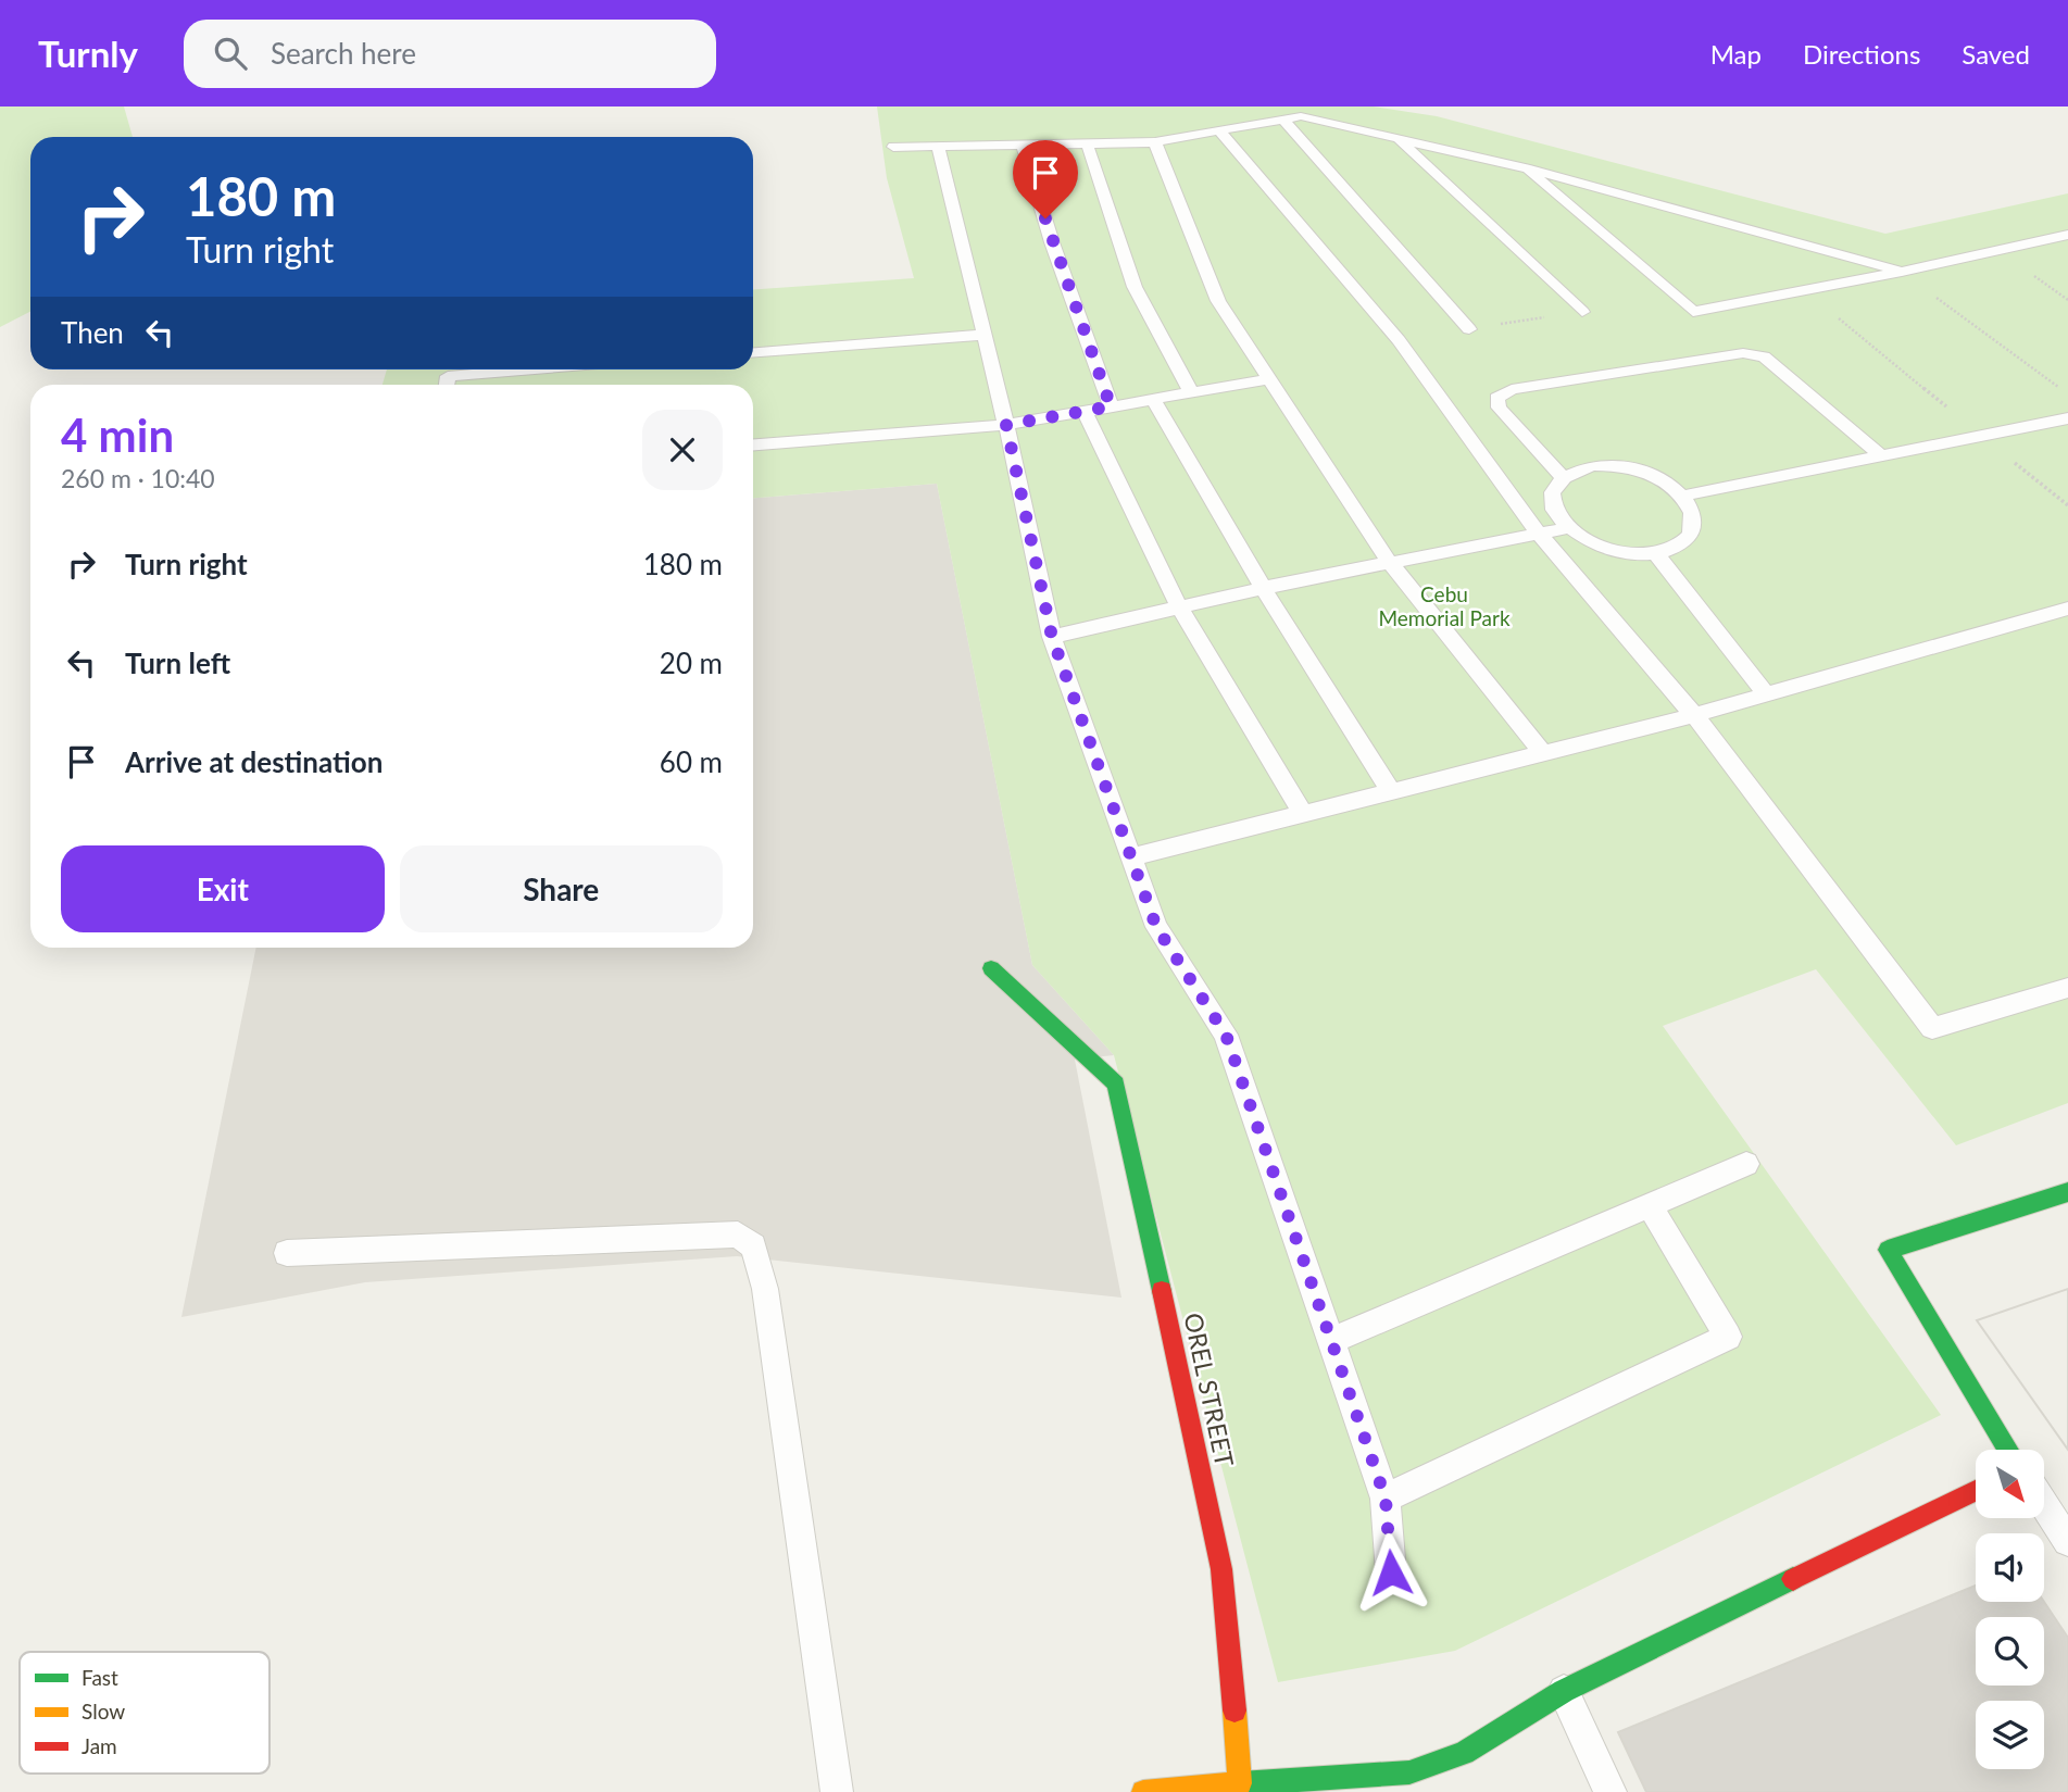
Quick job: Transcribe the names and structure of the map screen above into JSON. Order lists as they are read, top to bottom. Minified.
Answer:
{"streets":{"street":["OREL STREET"]},"parks":["Cebu Memorial Park"],"legend":["Fast","Slow","Jam"],"north":"bottom right","page":{"header":"Turnly","search":"Search here","nav":["Map","Directions","Saved"],"turn":["180 m","Turn right"],"then":"Then","heading":["4 min","260 m · 10:40"],"list":[{"name":"Turn right","value":"180 m"},{"name":"Turn left","value":"20 m"},{"name":"Arrive at destination","value":"60 m"}],"buttons":["Exit","Share"]}}
